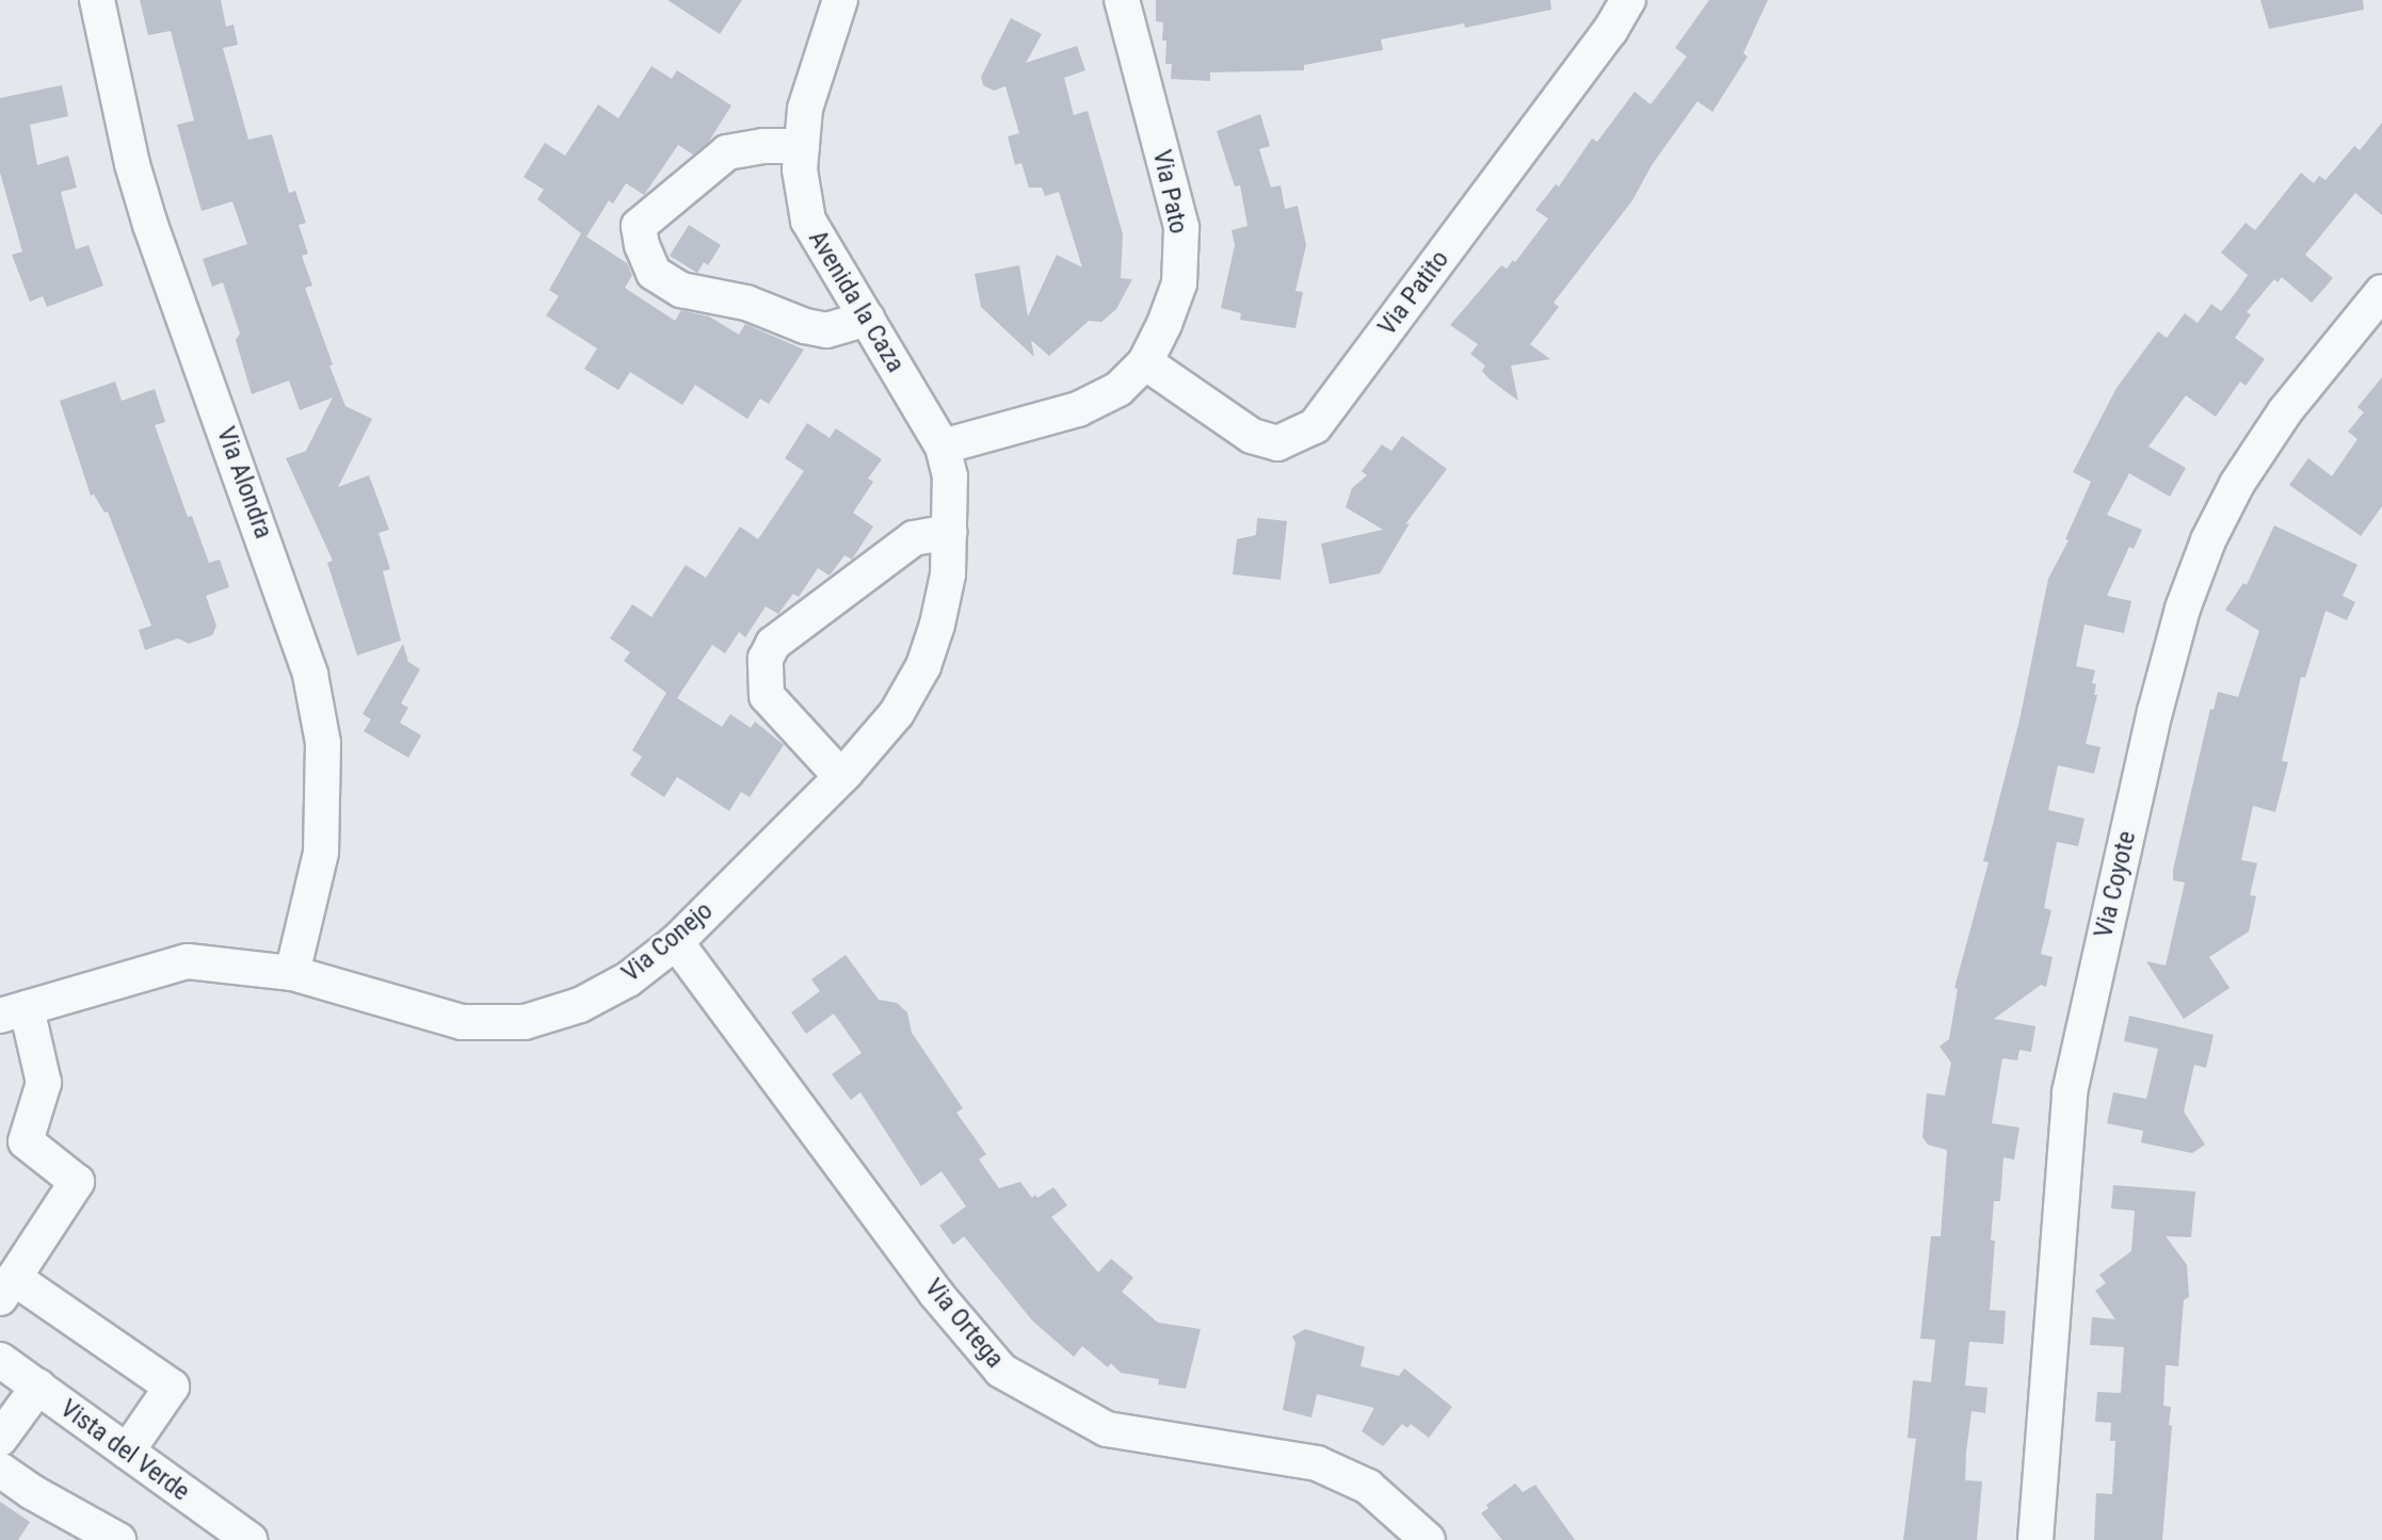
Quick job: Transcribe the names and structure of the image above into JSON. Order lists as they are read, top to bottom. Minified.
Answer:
{"streets":{"street":["Via Pato","Via Patito","Avenida la Caza","Via Alondra","Via Coyote","Via Conejo","Via Ortega","Vista del Verde"]},"crossings":[["Via Pato","Via Patito"],["Via Pato","Avenida la Caza"],["Via Pato","Via Conejo"],["Avenida la Caza","Via Conejo"],["Via Alondra","Via Conejo"],["Via Conejo","Via Ortega"]]}
